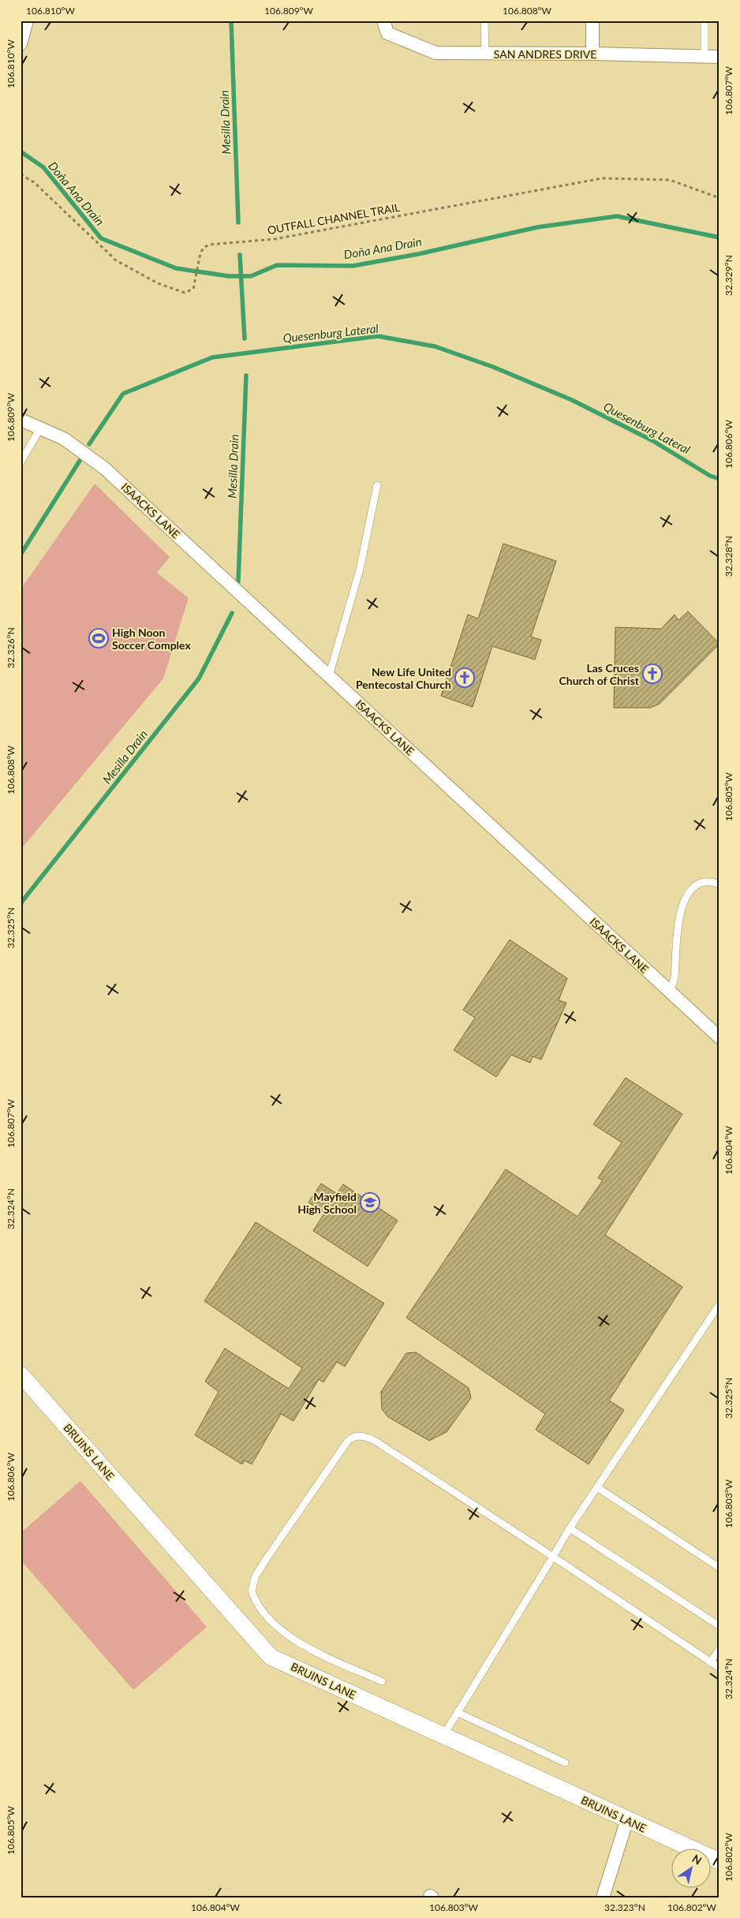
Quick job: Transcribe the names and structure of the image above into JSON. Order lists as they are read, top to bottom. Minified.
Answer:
{"streets":{"street":["SAN ANDRES DRIVE","ISAACKS LANE","BRUINS LANE"],"path":["OUTFALL CHANNEL TRAIL"]},"water":["Mesilla Drain","Doña Ana Drain","Quesenburg Lateral"],"places":{"sports":["High Noon Soccer Complex"],"church":["Las Cruces Church of Christ","New Life United Pentecostal Church"],"school or university":["Mayfield High School"]},"north":"top right","coordinates":["106.810°W","106.809°W","106.808°W","106.807°W","32.329°N","106.806°W","32.328°N","32.326°N","106.805°W","32.325°N","106.804°W","32.324°N","106.803°W","106.802°W","32.323°N"]}
